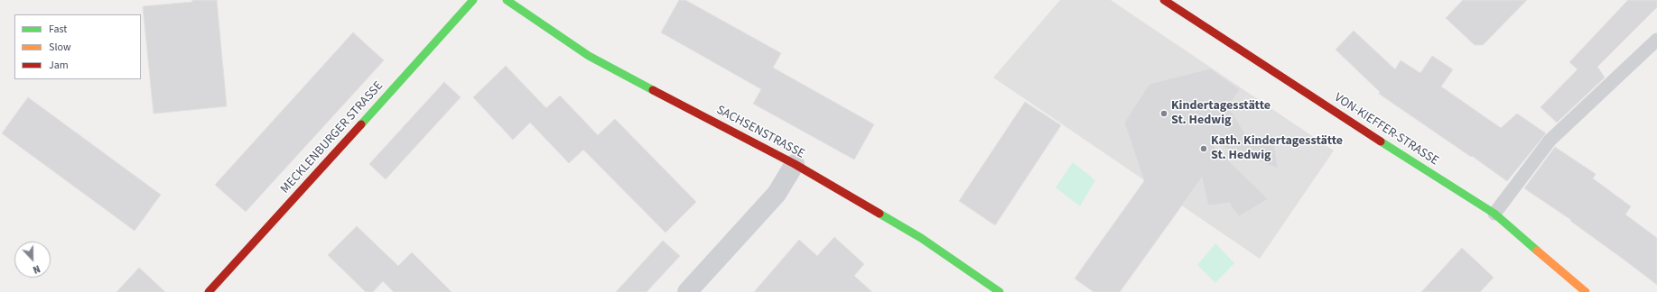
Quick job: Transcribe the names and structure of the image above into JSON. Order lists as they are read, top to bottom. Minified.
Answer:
{"streets":{"street":["VON-KIEFFER-STRASSE","SACHSENSTRASSE","MECKLENBURGER STRASSE"]},"places":["Kindertagesstätte St. Hedwig","Kath. Kindertagesstätte St. Hedwig"],"legend":["Fast","Slow","Jam"],"north":"bottom"}
